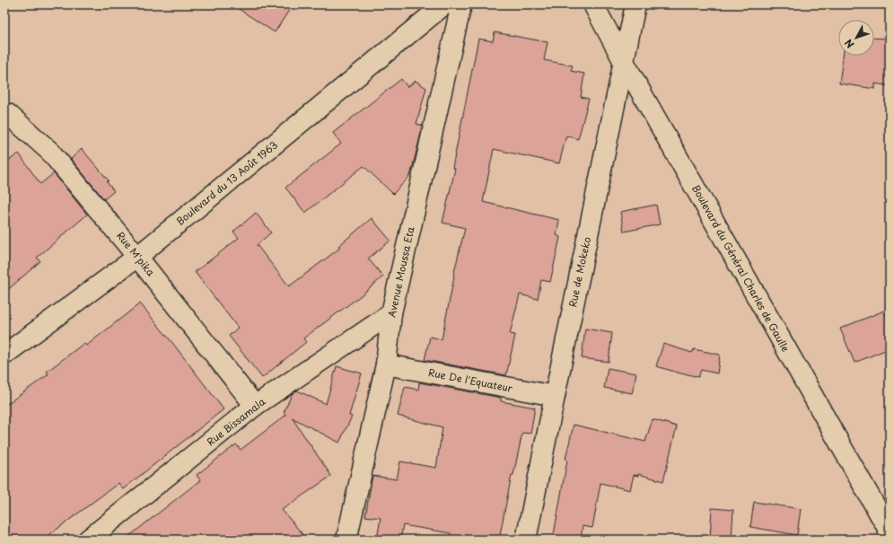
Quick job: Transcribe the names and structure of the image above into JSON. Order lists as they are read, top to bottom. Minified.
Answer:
{"streets":{"street":["Boulevard du 13 Août 1963","Rue M'pika","Boulevard du Général Charles de Gaulle","Avenue Moussa Eta","Rue de Mokeko","Rue De l'Equateur","Rue Bissamala"]},"crossings":[["Boulevard du 13 Août 1963","Rue M'pika"],["Rue M'pika","Rue Bissamala"],["Boulevard du Général Charles de Gaulle","Rue de Mokeko"],["Avenue Moussa Eta","Rue De l'Equateur"],["Avenue Moussa Eta","Rue Bissamala"],["Rue de Mokeko","Rue De l'Equateur"]],"north":"bottom left"}
